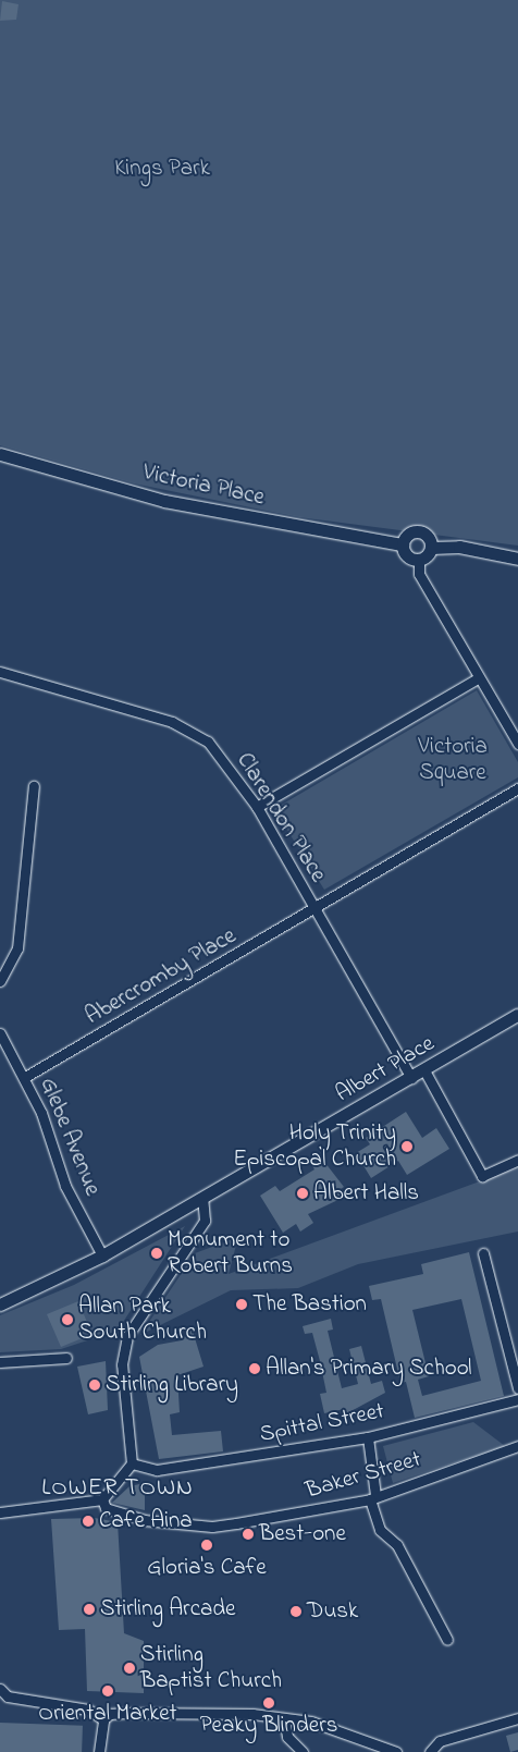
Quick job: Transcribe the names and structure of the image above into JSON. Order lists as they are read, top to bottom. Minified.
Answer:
{"streets":{"main road":["Victoria Place","Albert Place"],"street":["Clarendon Place","Abercromby Place","Glebe Avenue","Spittal Street","Baker Street"]},"crossings":[["Clarendon Place","Abercromby Place"],["Clarendon Place","Albert Place"],["Abercromby Place","Glebe Avenue"],["Albert Place","Glebe Avenue"]],"districts":["LOWER TOWN"],"parks":["Kings Park","Victoria Square"],"places":["Holy Trinity Episcopal Church","Albert Halls","Monument to Robert Burns","The Bastion","Allan Park South Church","Allan's Primary School","Stirling Library","Cafe Aina","Best-one","Gloria's Cafe","Stirling Arcade","Dusk","Stirling Baptist Church","Oriental Market","Peaky Blinders"]}
